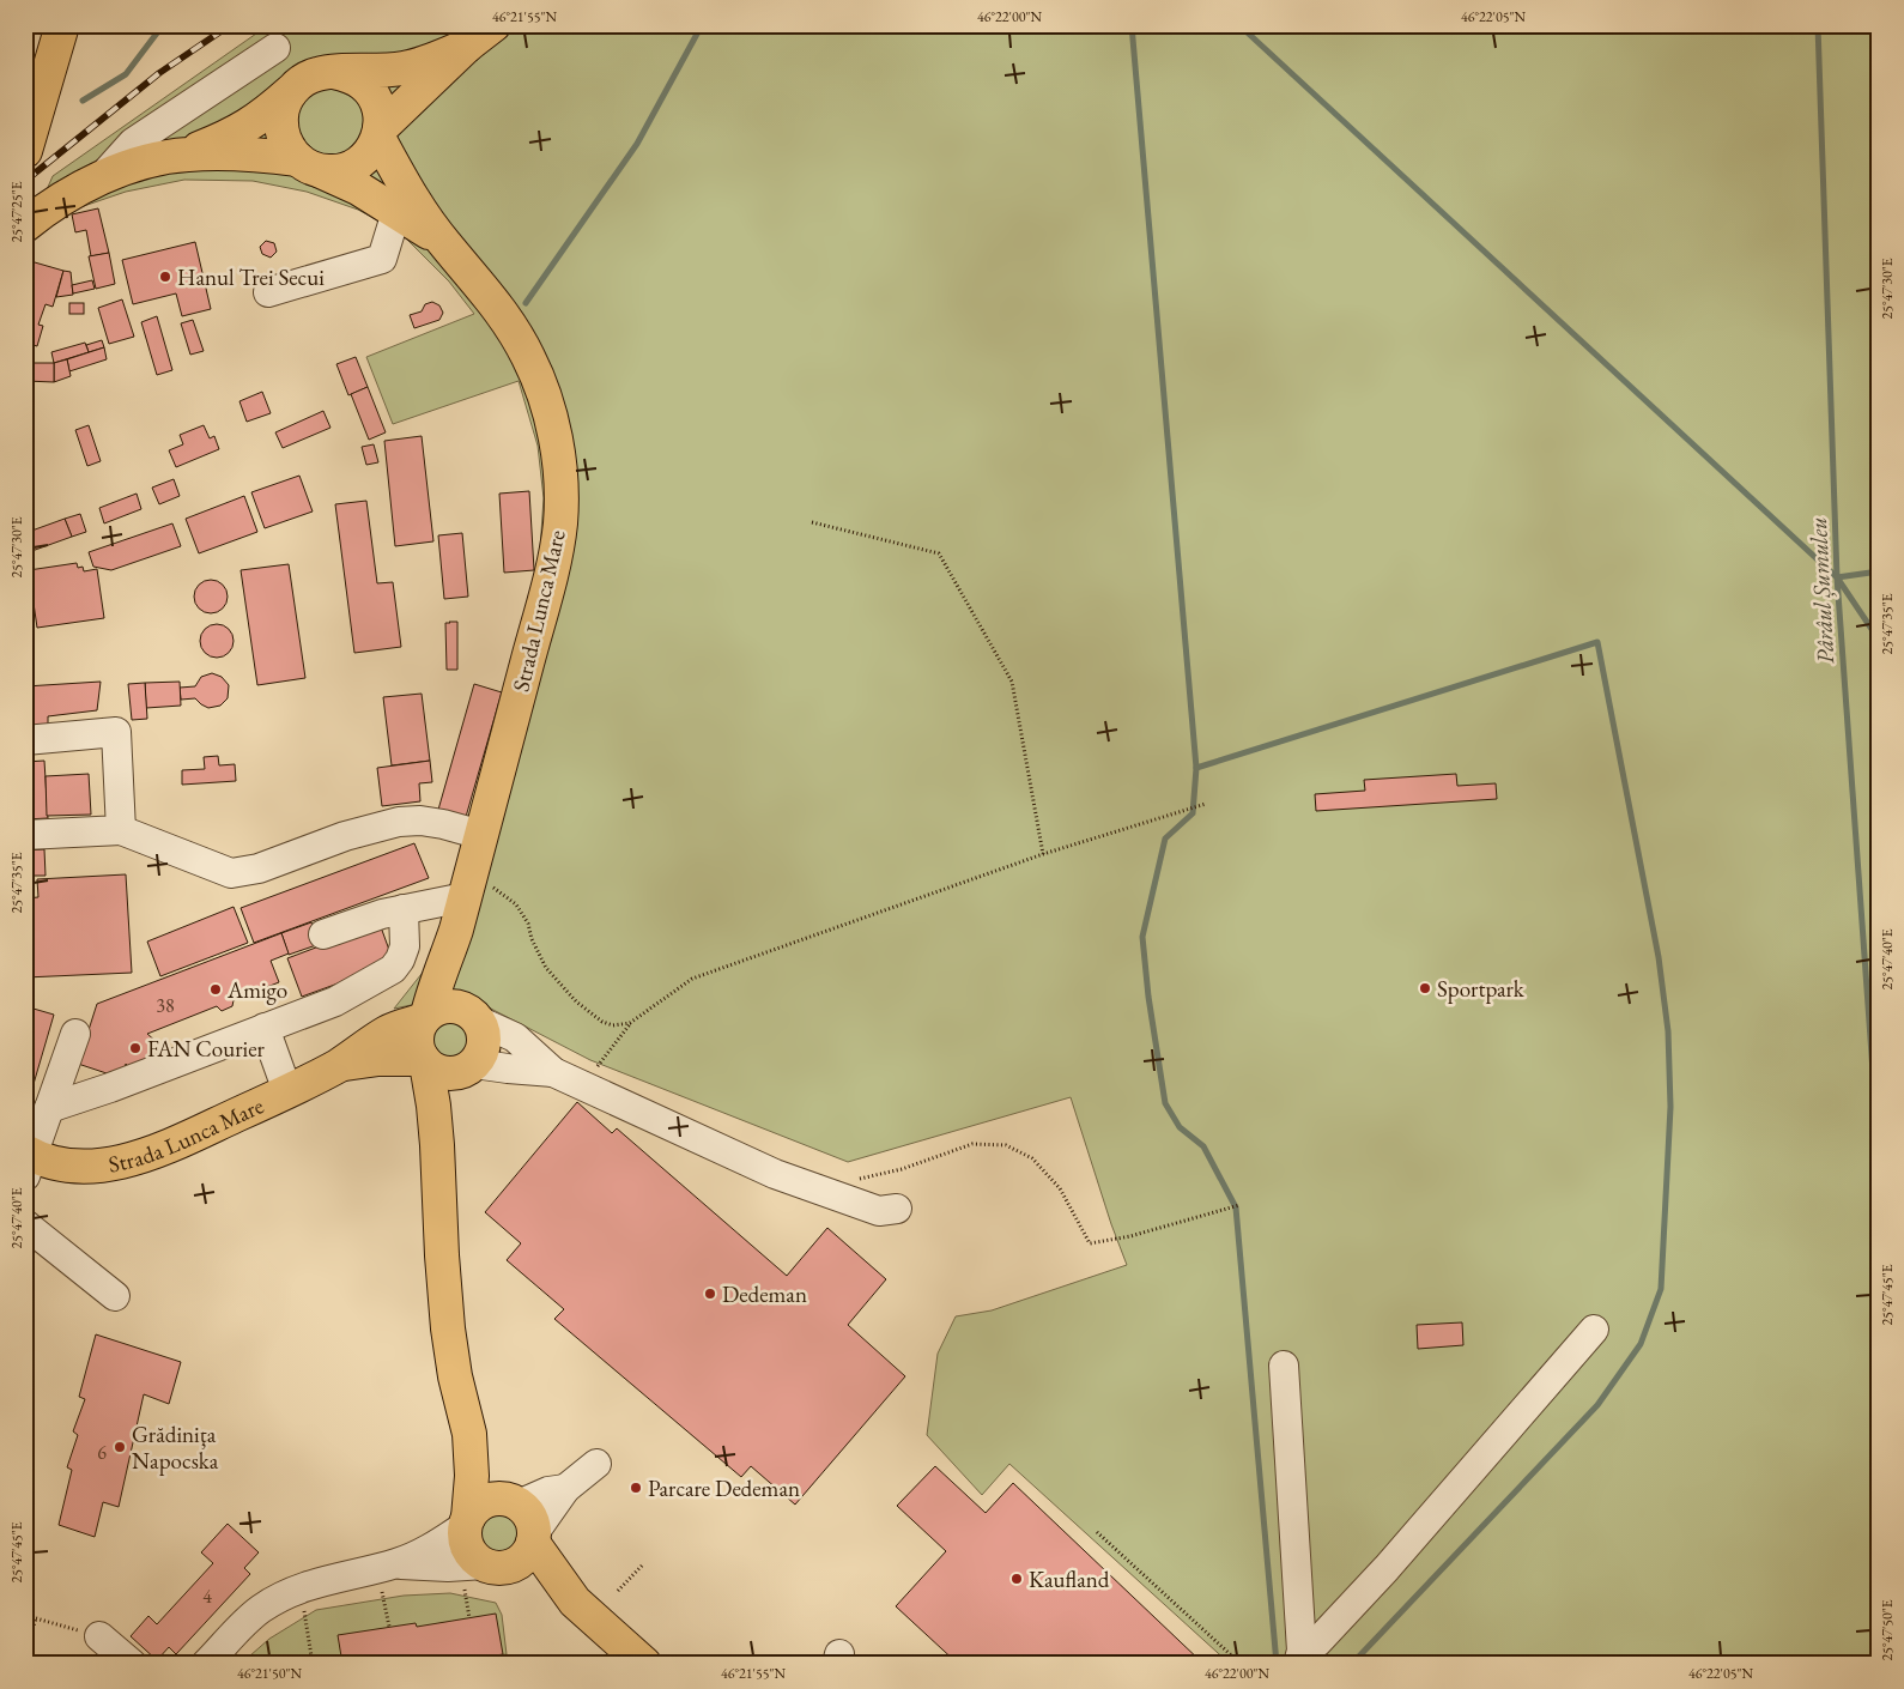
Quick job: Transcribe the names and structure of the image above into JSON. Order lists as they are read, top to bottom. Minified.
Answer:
{"streets":{"main road":["Strada Lunca Mare"]},"water":["Pârâul Șumuleu"],"places":["Hanul Trei Secui","Sportpark","Amigo","FAN Courier","Dedeman","Grădiniţa Napocska","Parcare Dedeman","Kaufland"],"house_numbers":["38","6","4"],"coordinates":["46°21'55\"N","46°22'00\"N","46°22'05\"N","25°47'25\"E","25°47'30\"E","25°47'35\"E","25°47'40\"E","25°47'45\"E","25°47'50\"E","46°21'50\"N"]}
